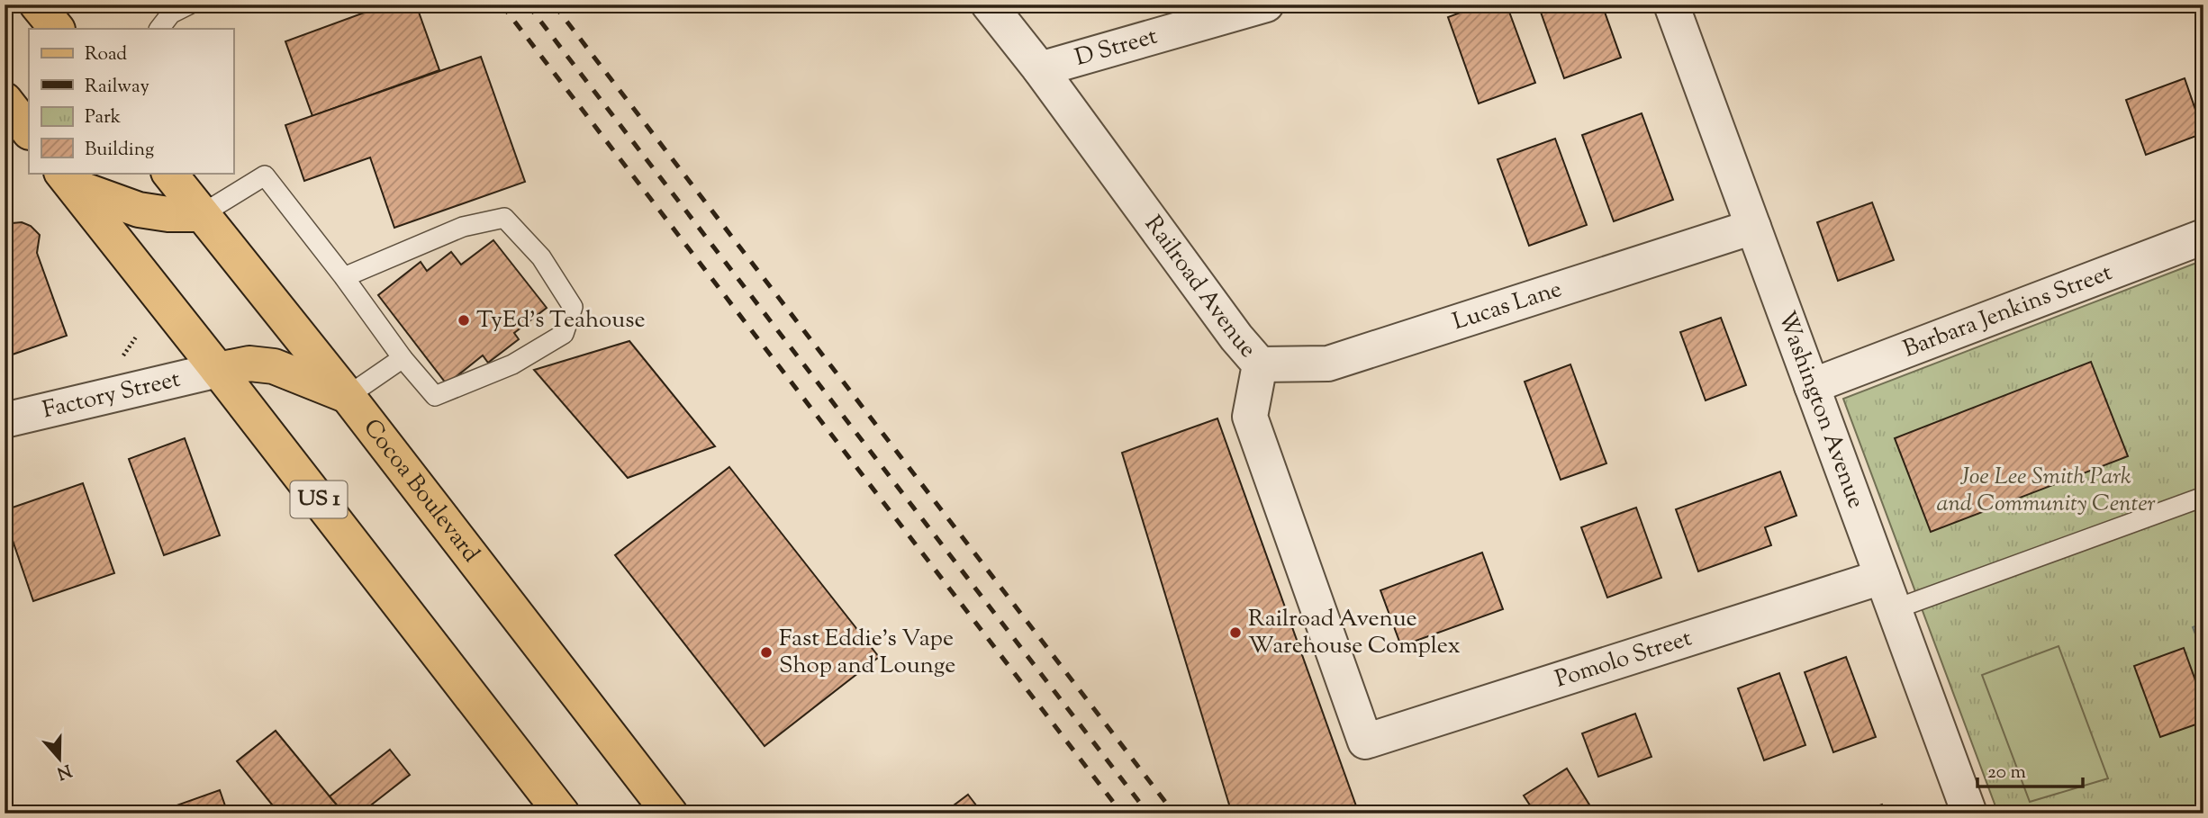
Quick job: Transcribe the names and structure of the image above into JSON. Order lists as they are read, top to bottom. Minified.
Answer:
{"streets":{"main road":["Cocoa Boulevard","US 1"],"street":["D Street","Railroad Avenue","Lucas Lane","Barbara Jenkins Street","Factory Street","Washington Avenue","Pomolo Street"]},"crossings":[["D Street","Railroad Avenue"],["Railroad Avenue","Lucas Lane"],["Railroad Avenue","Pomolo Street"],["Lucas Lane","Washington Avenue"],["Barbara Jenkins Street","Washington Avenue"],["Factory Street","US 1"],["Washington Avenue","Pomolo Street"]],"parks":["Joe Lee Smith Park and Community Center"],"places":["TyEd's Teahouse","Railroad Avenue Warehouse Complex","Fast Eddie's Vape Shop and Lounge"],"legend":["Road","Railway","Park","Building"],"scale_bar":"20 m","north":"bottom"}
